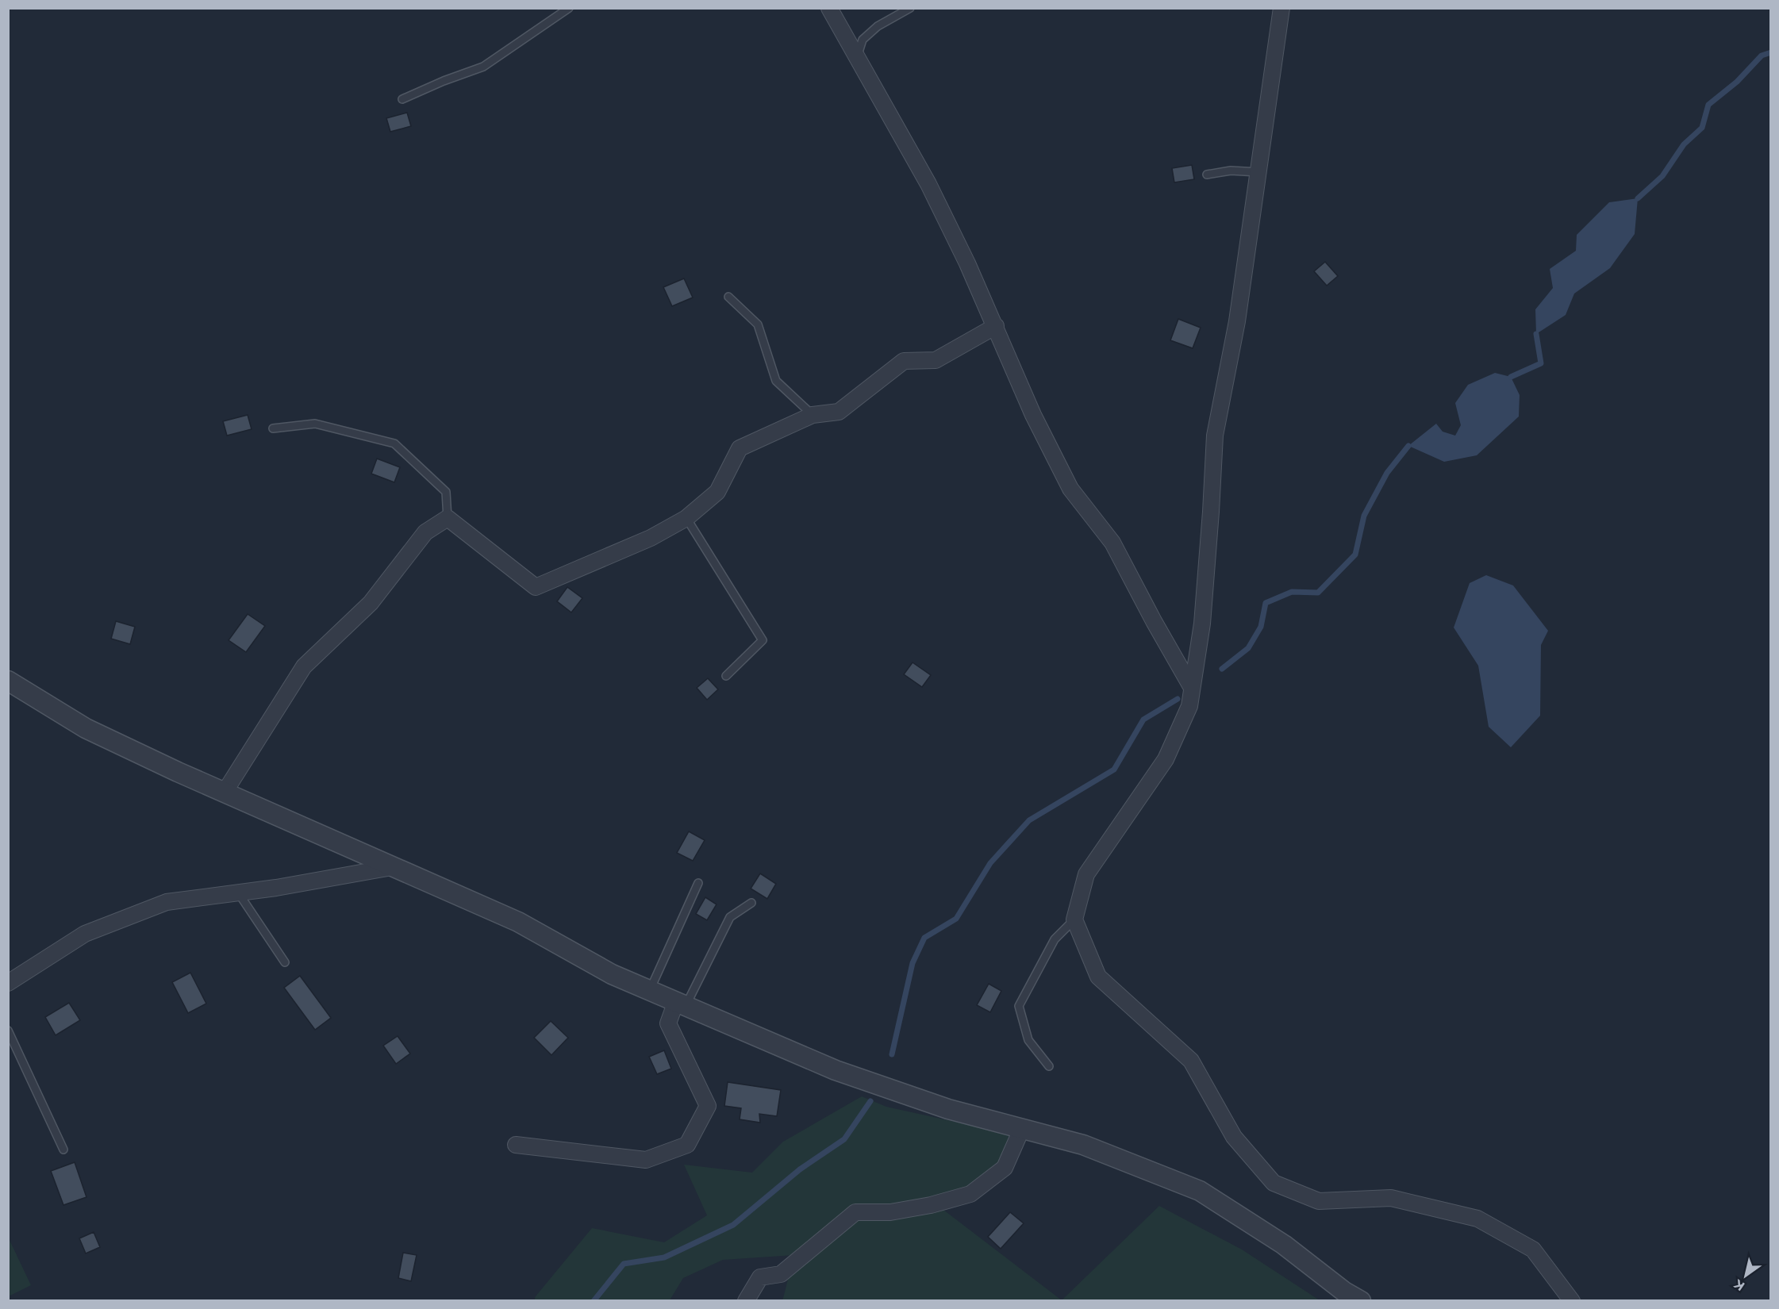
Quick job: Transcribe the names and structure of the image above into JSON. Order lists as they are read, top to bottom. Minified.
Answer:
{"north":"bottom left"}
